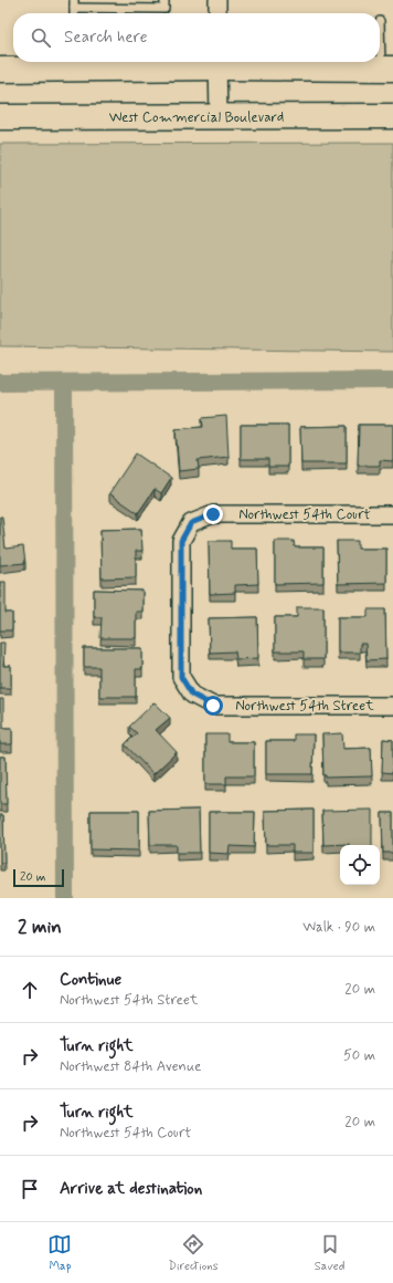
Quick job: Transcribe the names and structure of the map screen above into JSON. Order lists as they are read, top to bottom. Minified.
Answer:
{"streets":{"highway":["West Commercial Boulevard"],"street":["Northwest 54th Court","Northwest 54th Street"]},"crossings":[["Northwest 54th Court","Northwest 54th Street"]],"scale_bar":"20 m","page":{"search":"Search here","scale":"20 m","heading":["2 min","Walk · 90 m"],"list":[["Continue","Northwest 54th Street","20 m"],["Turn right","Northwest 84th Avenue","50 m"],["Turn right","Northwest 54th Court","20 m"],"Arrive at destination"],"nav":["Map","Directions","Saved"]}}
